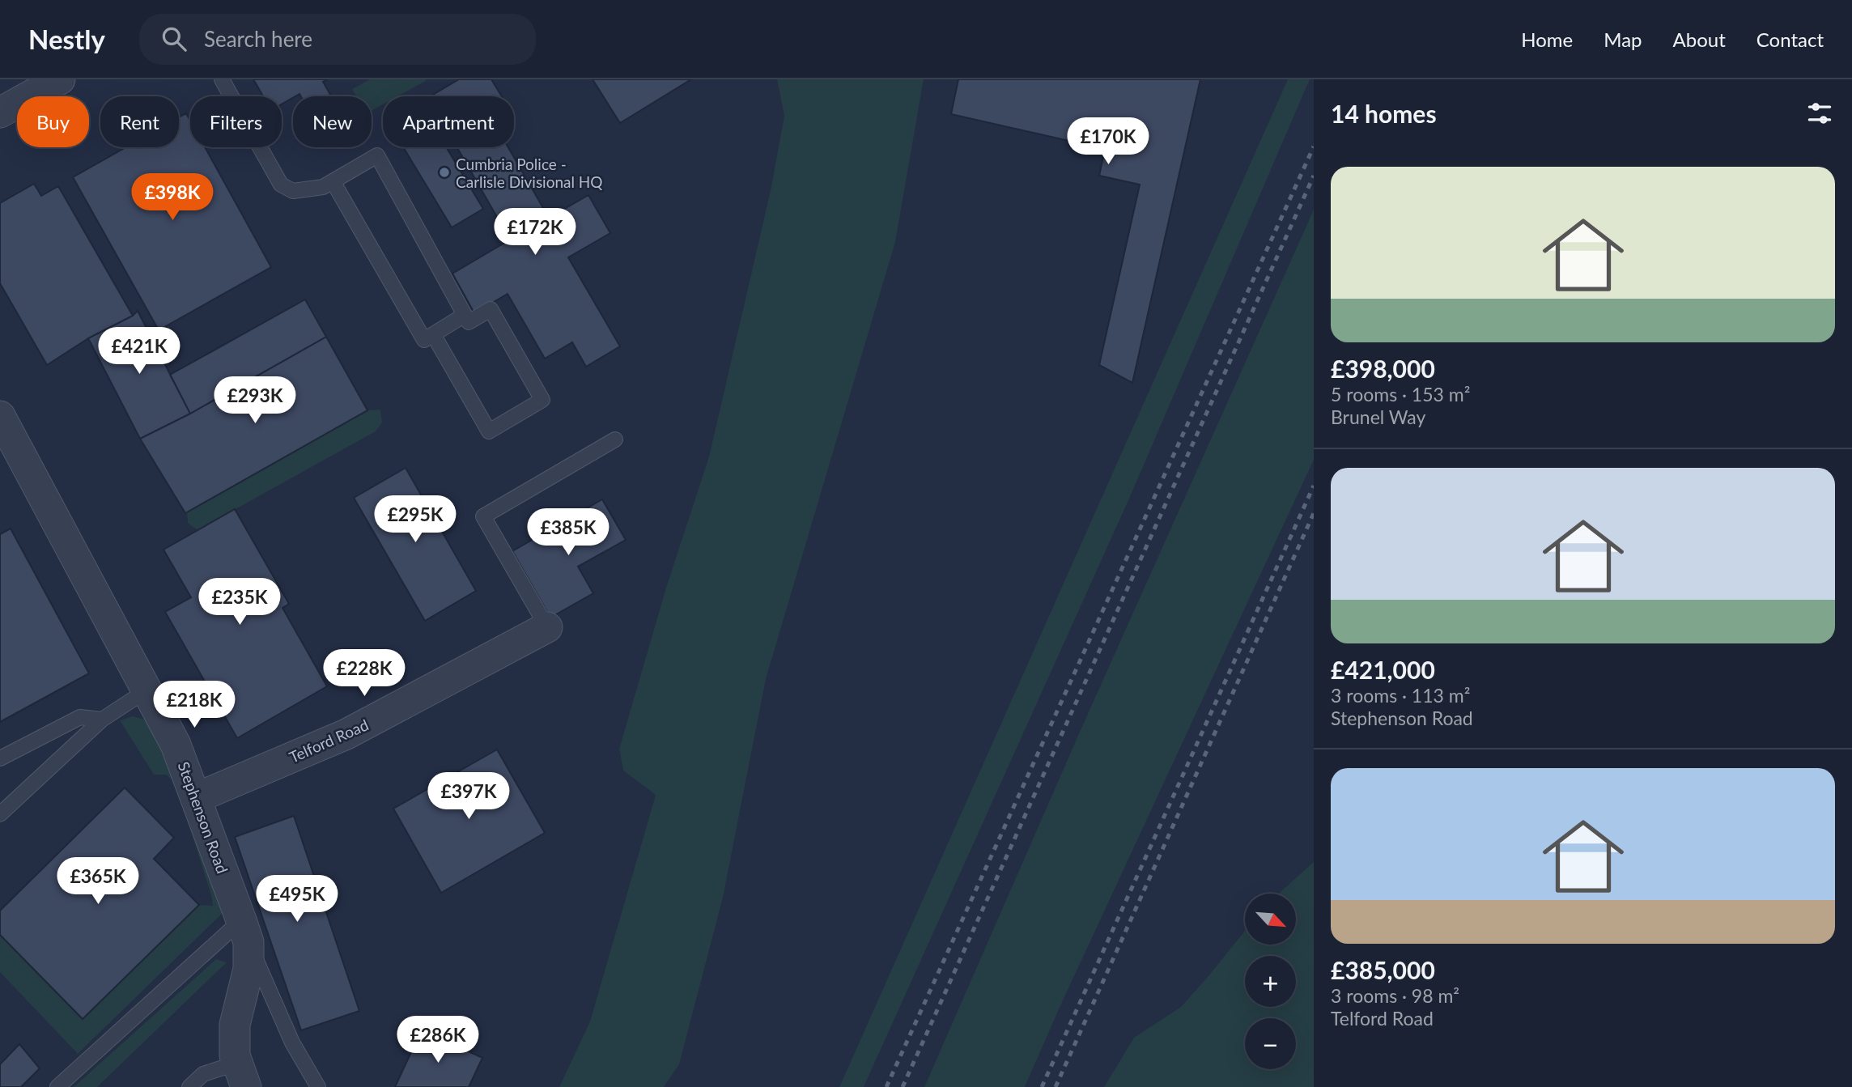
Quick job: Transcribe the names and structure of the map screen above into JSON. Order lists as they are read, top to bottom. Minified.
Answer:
{"streets":{"street":["Telford Road","Stephenson Road"]},"crossings":[["Telford Road","Stephenson Road"]],"places":["Cumbria Police - Carlisle Divisional HQ"],"north":"bottom right","page":{"header":"Nestly","search":"Search here","nav":["Home","Map","About","Contact"],"heading":"14 homes","chip":["Buy","Rent","Filters","New","Apartment"],"price":["£170K","£398K","£172K","£421K","£293K","£295K","£385K","£235K","£228K","£218K","£397K","£365K","£495K","£286K"],"list":[{"name":"£398,000","note":"5 rooms · 153 m² · Brunel Way"},{"name":"£421,000","note":"3 rooms · 113 m² · Stephenson Road"},{"name":"£385,000","note":"3 rooms · 98 m² · Telford Road"}],"map_buttons":["+","−"]}}
